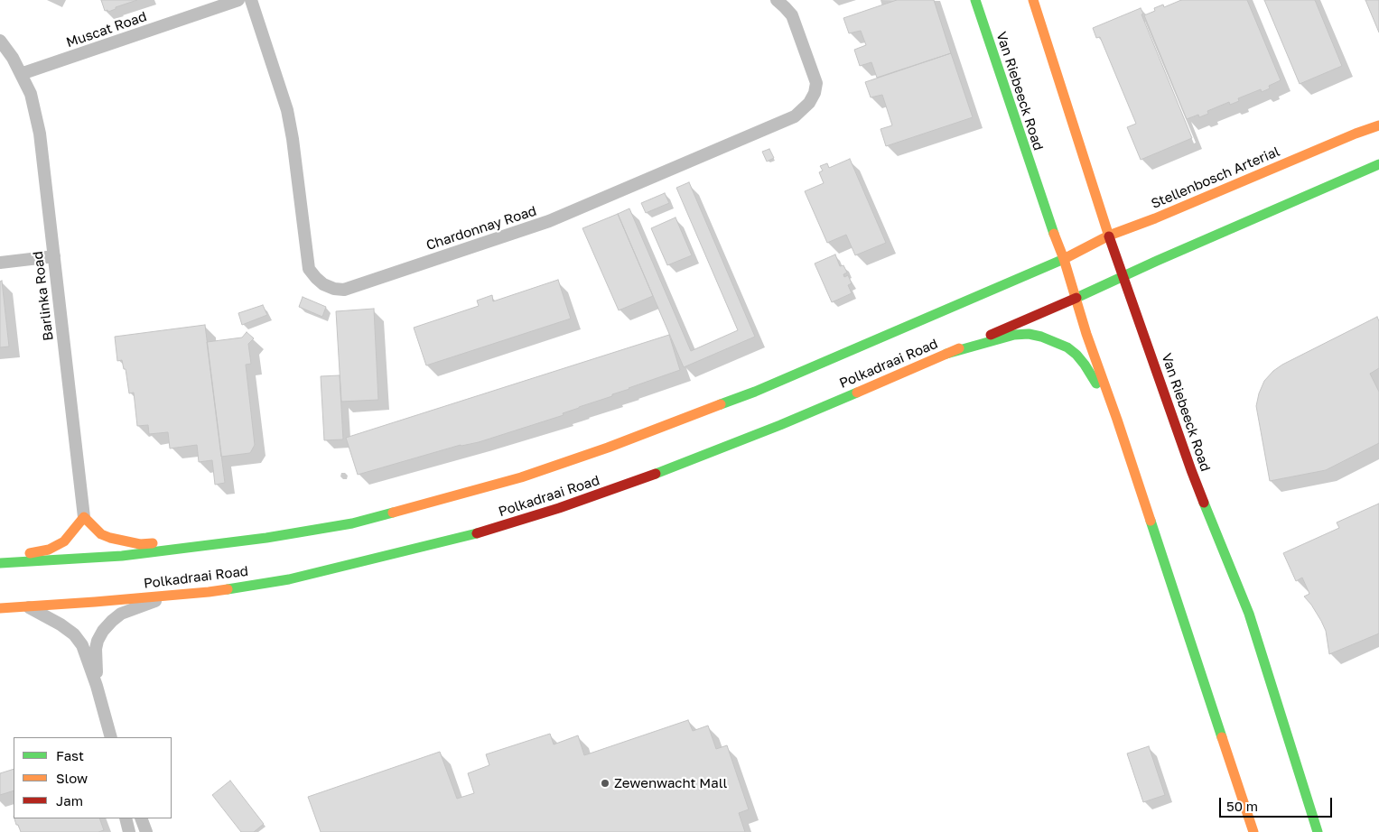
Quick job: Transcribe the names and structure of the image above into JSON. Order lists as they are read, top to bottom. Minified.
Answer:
{"streets":{"main road":["Van Riebeeck Road","Stellenbosch Arterial","Polkadraai Road"],"street":["Muscat Road","Chardonnay Road","Barlinka Road"]},"crossings":[["Muscat Road","Barlinka Road"],["Van Riebeeck Road","Stellenbosch Arterial"],["Van Riebeeck Road","Polkadraai Road"],["Stellenbosch Arterial","Polkadraai Road"]],"places":["Zewenwacht Mall"],"legend":["Fast","Slow","Jam"],"scale_bar":"50 m"}
